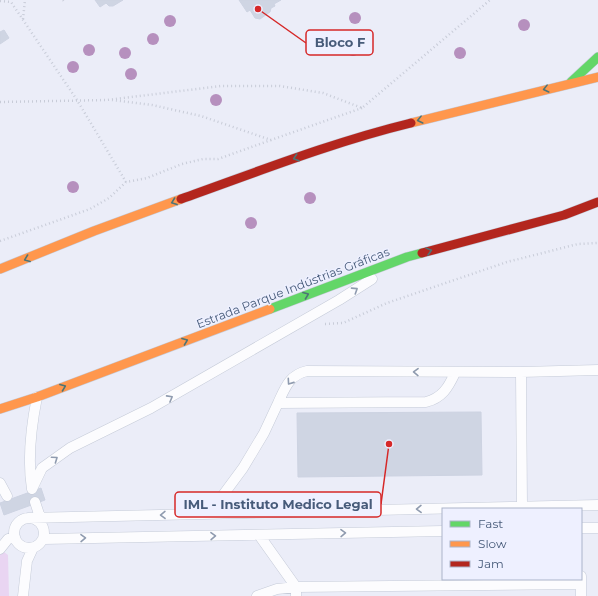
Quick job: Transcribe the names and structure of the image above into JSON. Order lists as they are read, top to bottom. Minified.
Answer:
{"streets":{"main road":["Estrada Parque Indústrias Gráficas"]},"one_way":["Estrada Parque Indústrias Gráficas"],"places":["Bloco F","IML - Instituto Medico Legal"],"legend":["Fast","Slow","Jam"]}
